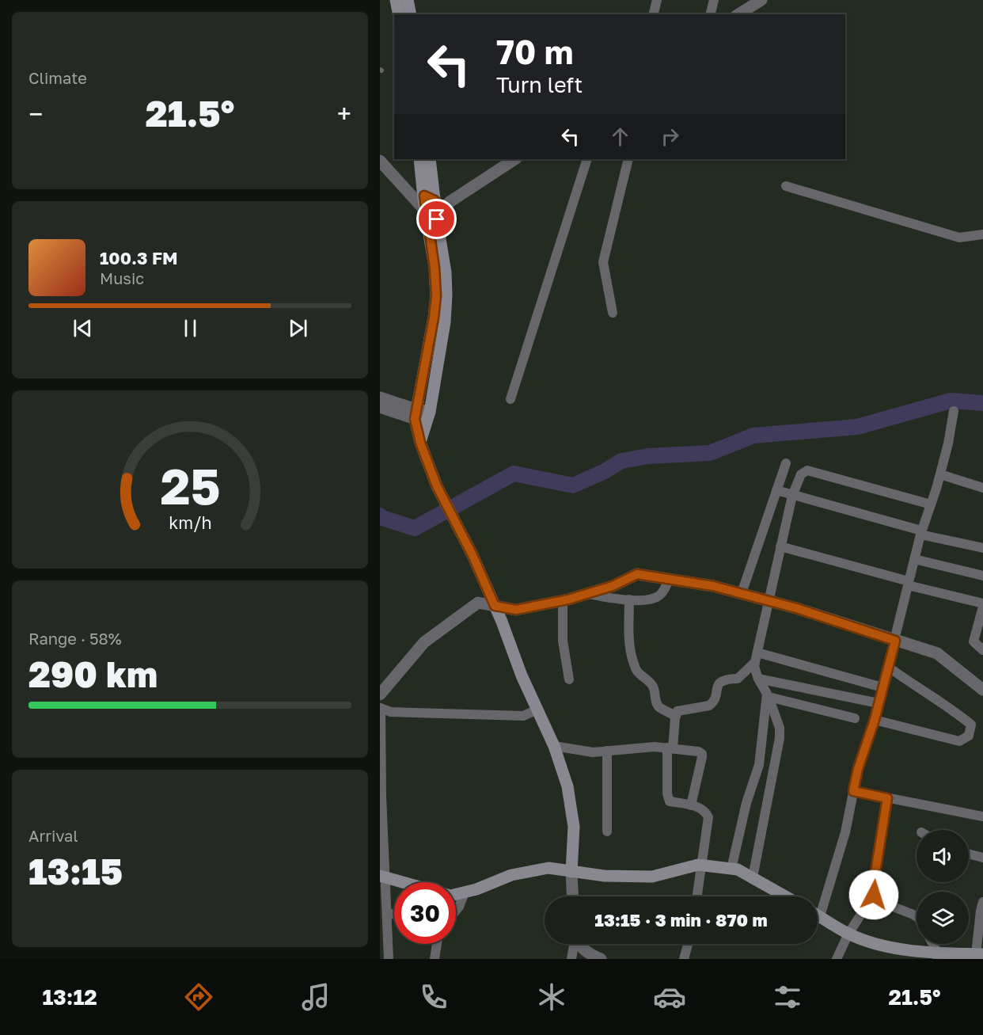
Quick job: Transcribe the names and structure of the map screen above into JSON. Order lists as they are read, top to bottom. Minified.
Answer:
{"page":{"tile":["Climate",["Range · 58%","290 km"],["Arrival","13:15"]],"turn":["70 m","Turn left"],"heat":["−","21.5°","+"],"song":["100.3 FM","Music"],"limit":"30","trip":"13:15 · 3 min · 870 m","tabs":["13:12","21.5°"],"gauge":["25","km/h"]}}
